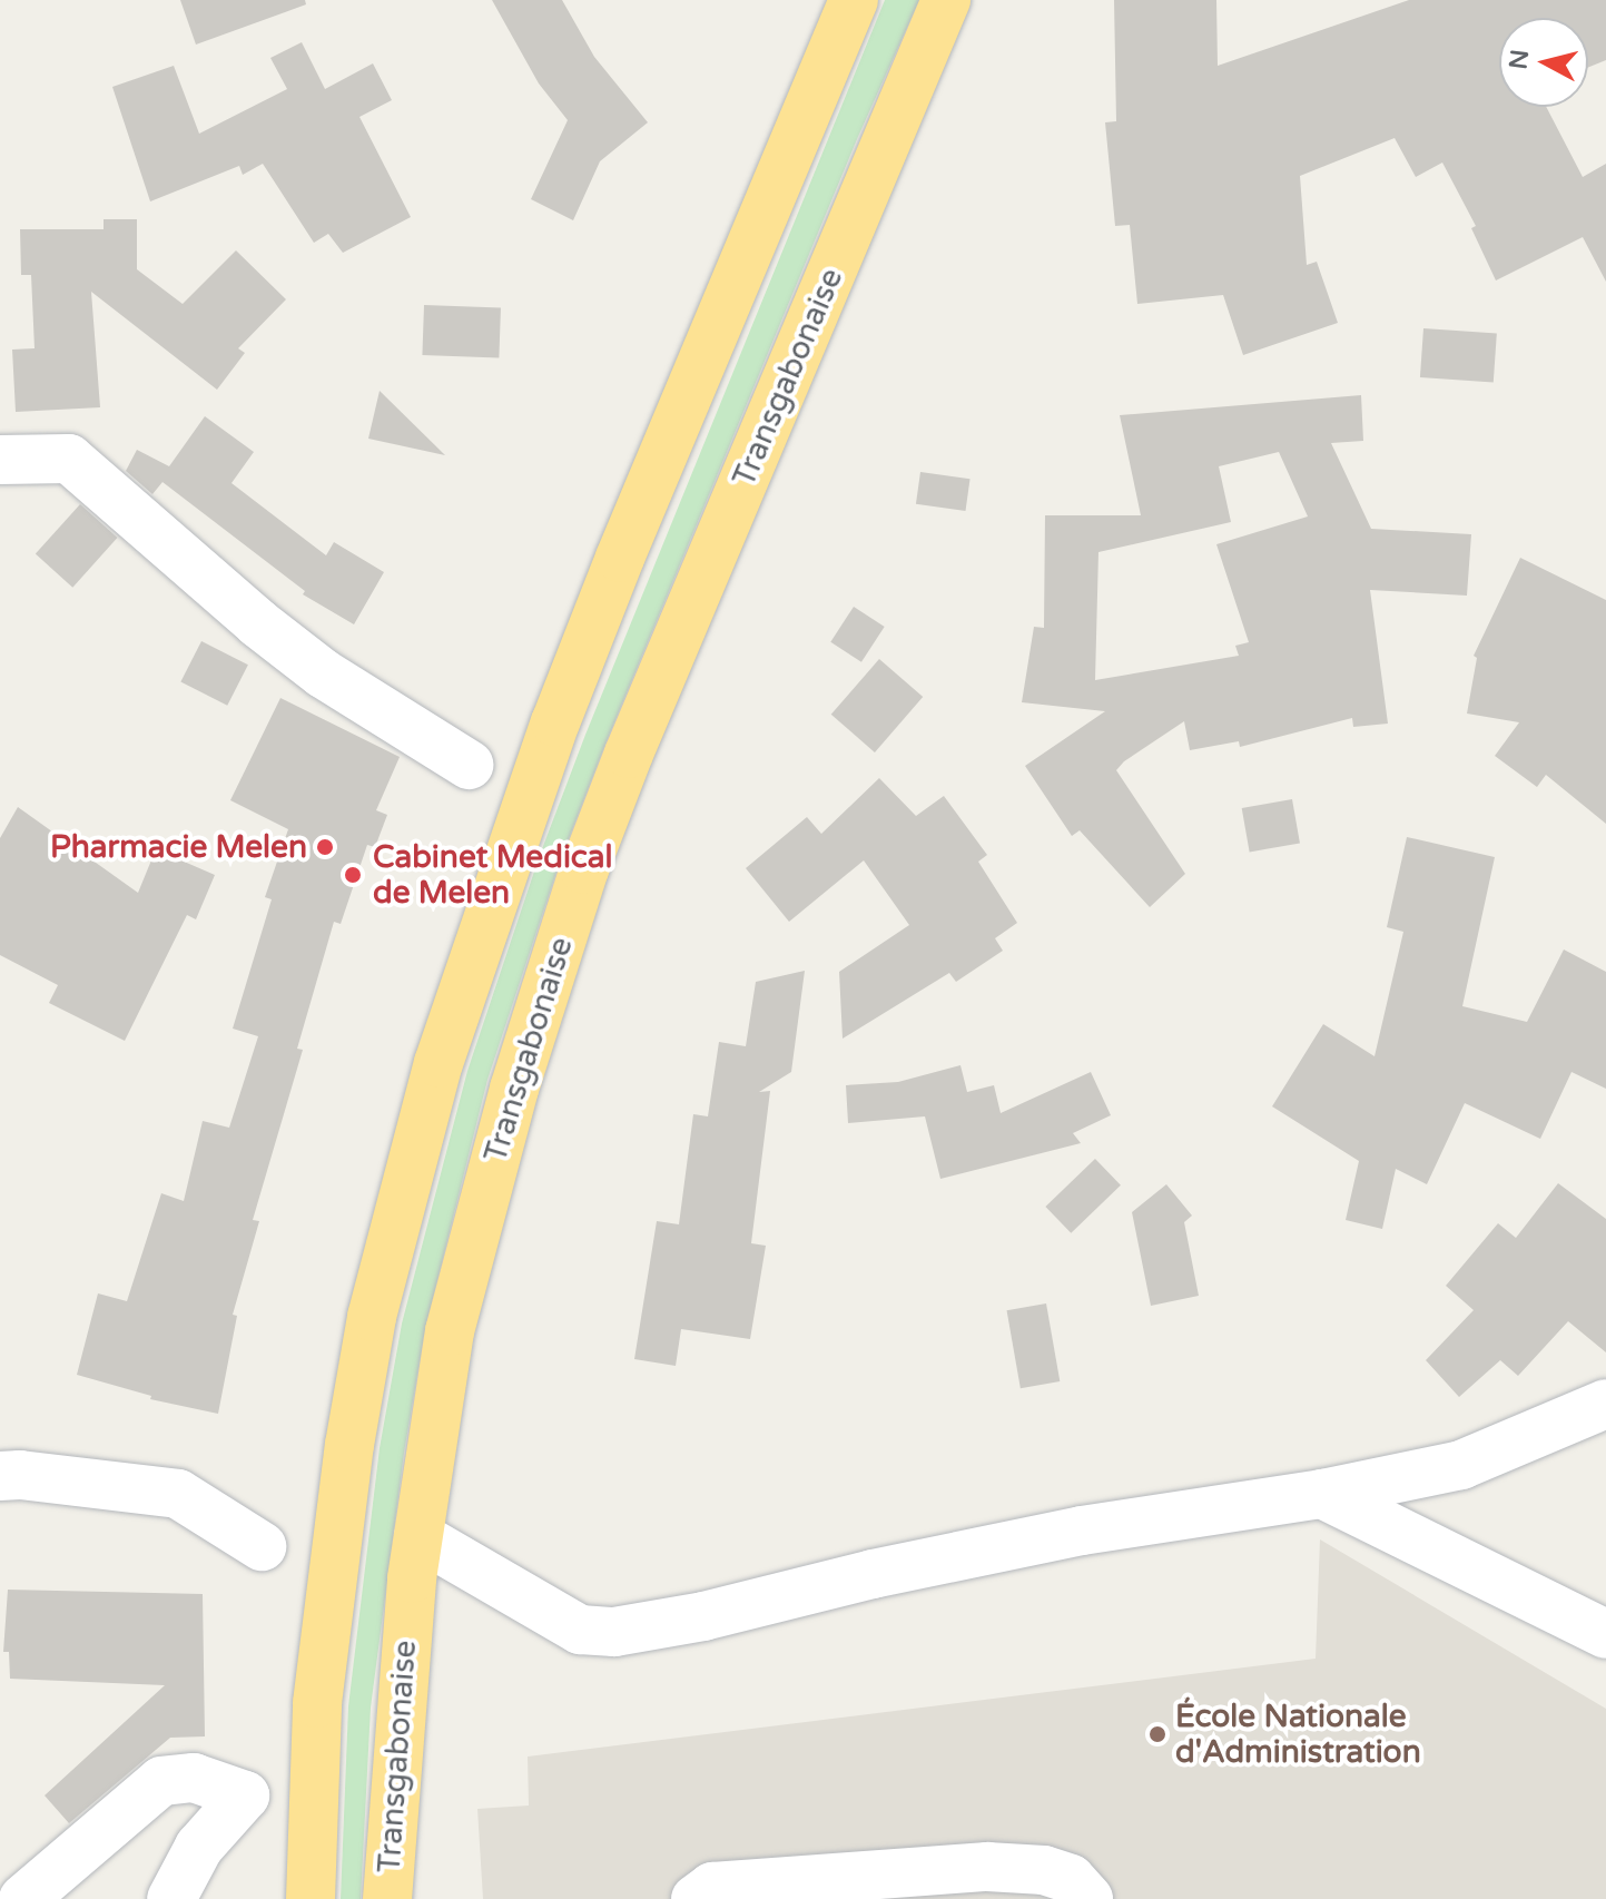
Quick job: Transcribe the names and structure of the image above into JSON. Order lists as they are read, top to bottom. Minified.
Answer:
{"streets":{"highway":["Transgabonaise"]},"places":["Pharmacie Melen","Cabinet Medical de Melen","École Nationale d'Administration"],"north":"left"}
